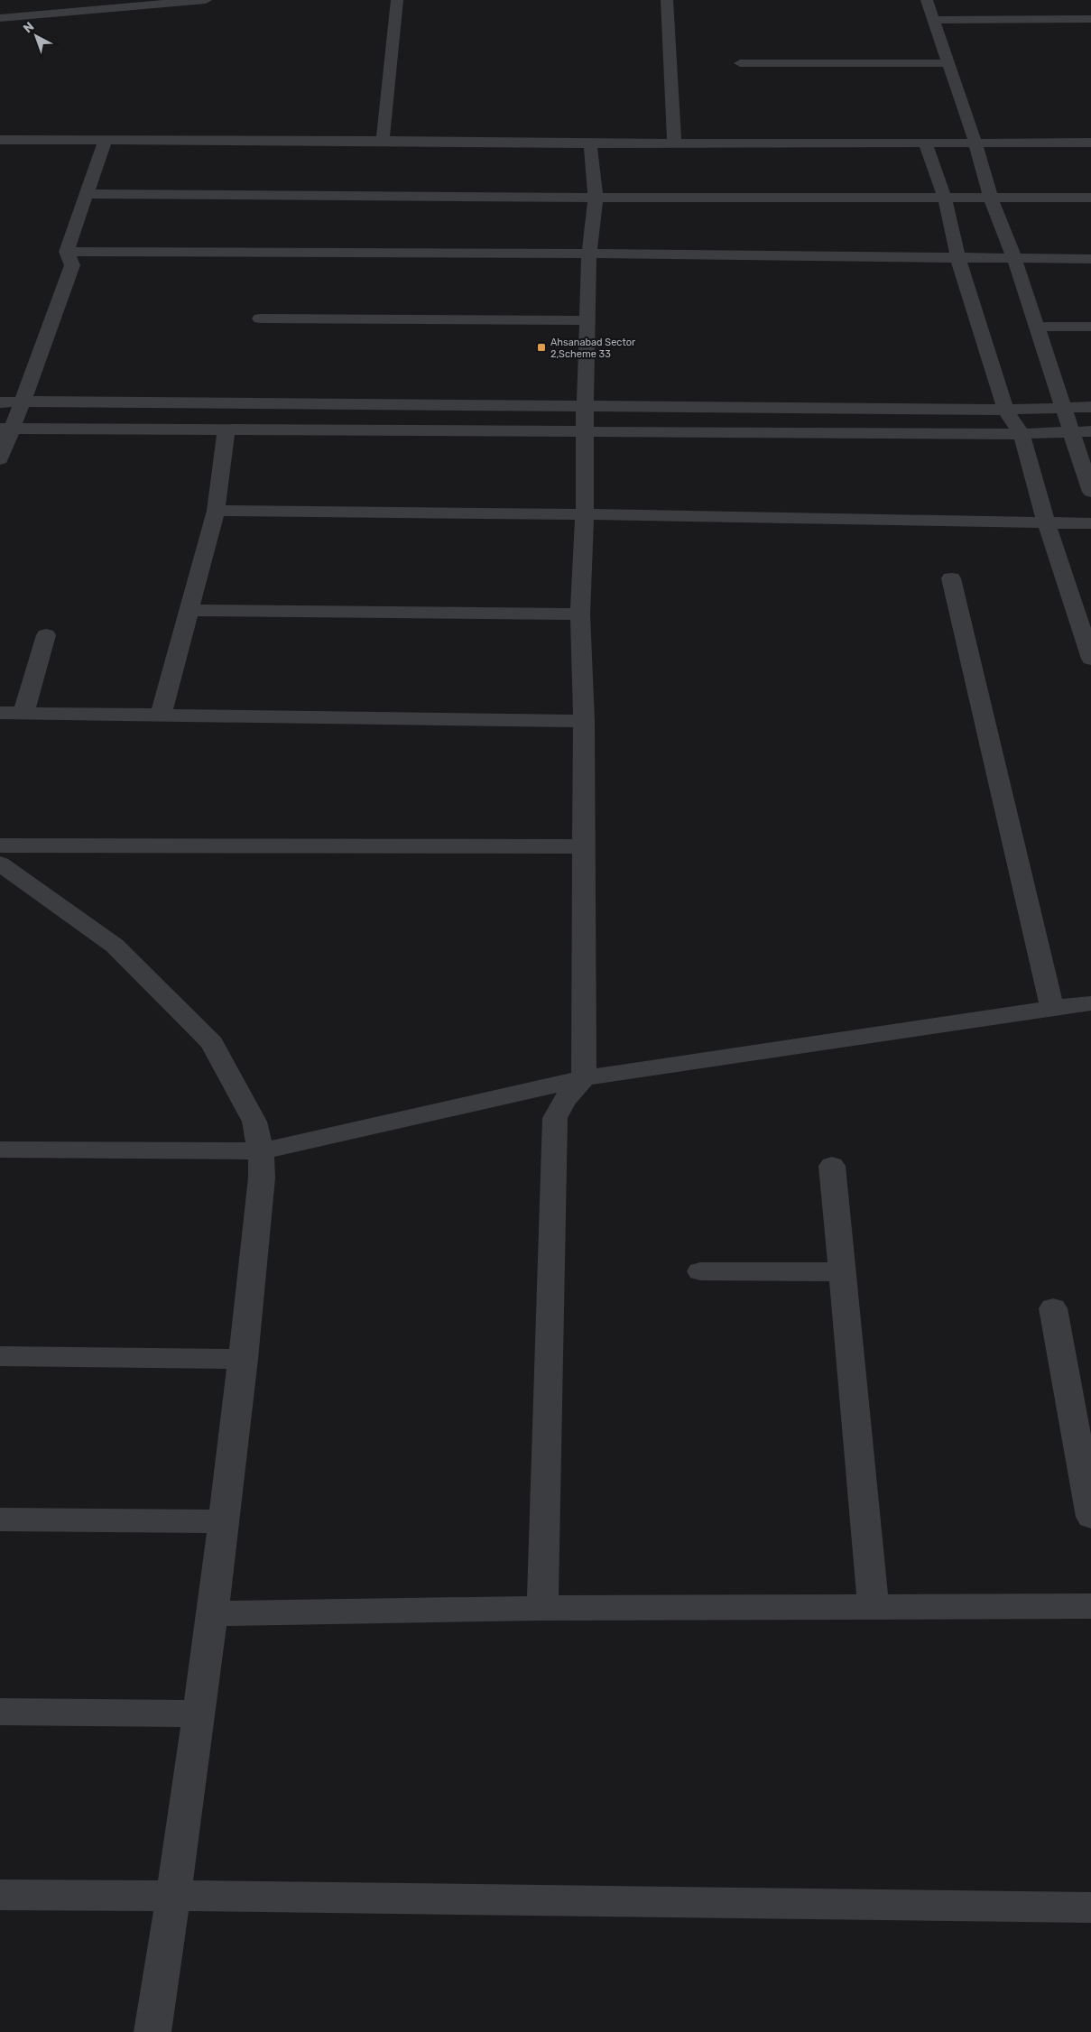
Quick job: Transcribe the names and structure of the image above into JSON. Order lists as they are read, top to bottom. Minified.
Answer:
{"places":{"transit":["Ahsanabad Sector 2,Scheme 33"]},"north":"top left"}
